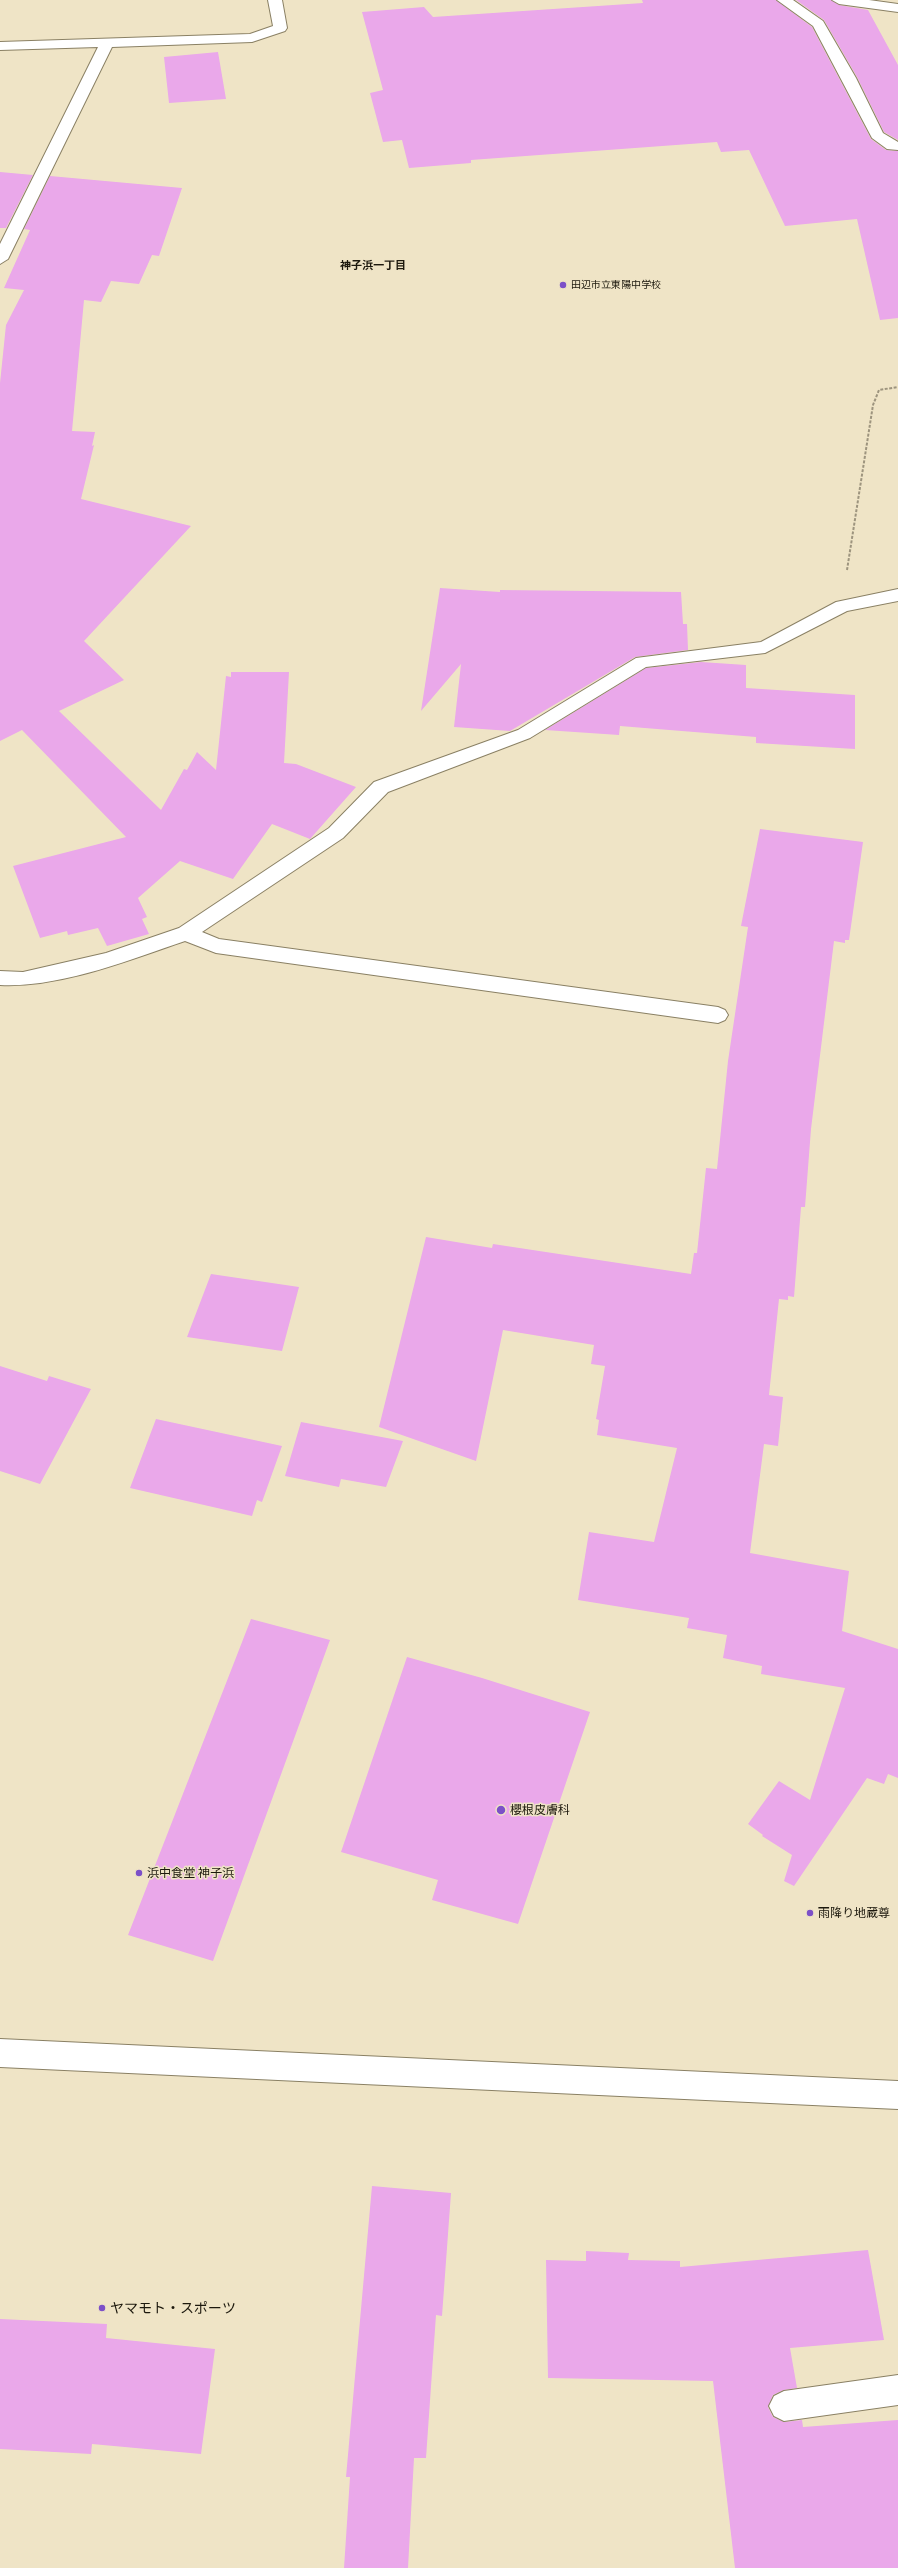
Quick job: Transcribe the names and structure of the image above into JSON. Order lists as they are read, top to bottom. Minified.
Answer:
{"districts":["神子浜一丁目"],"places":["田辺市立東陽中学校","櫻根皮膚科","浜中食堂 神子浜","雨降り地蔵尊","ヤマモト・スポーツ"]}
